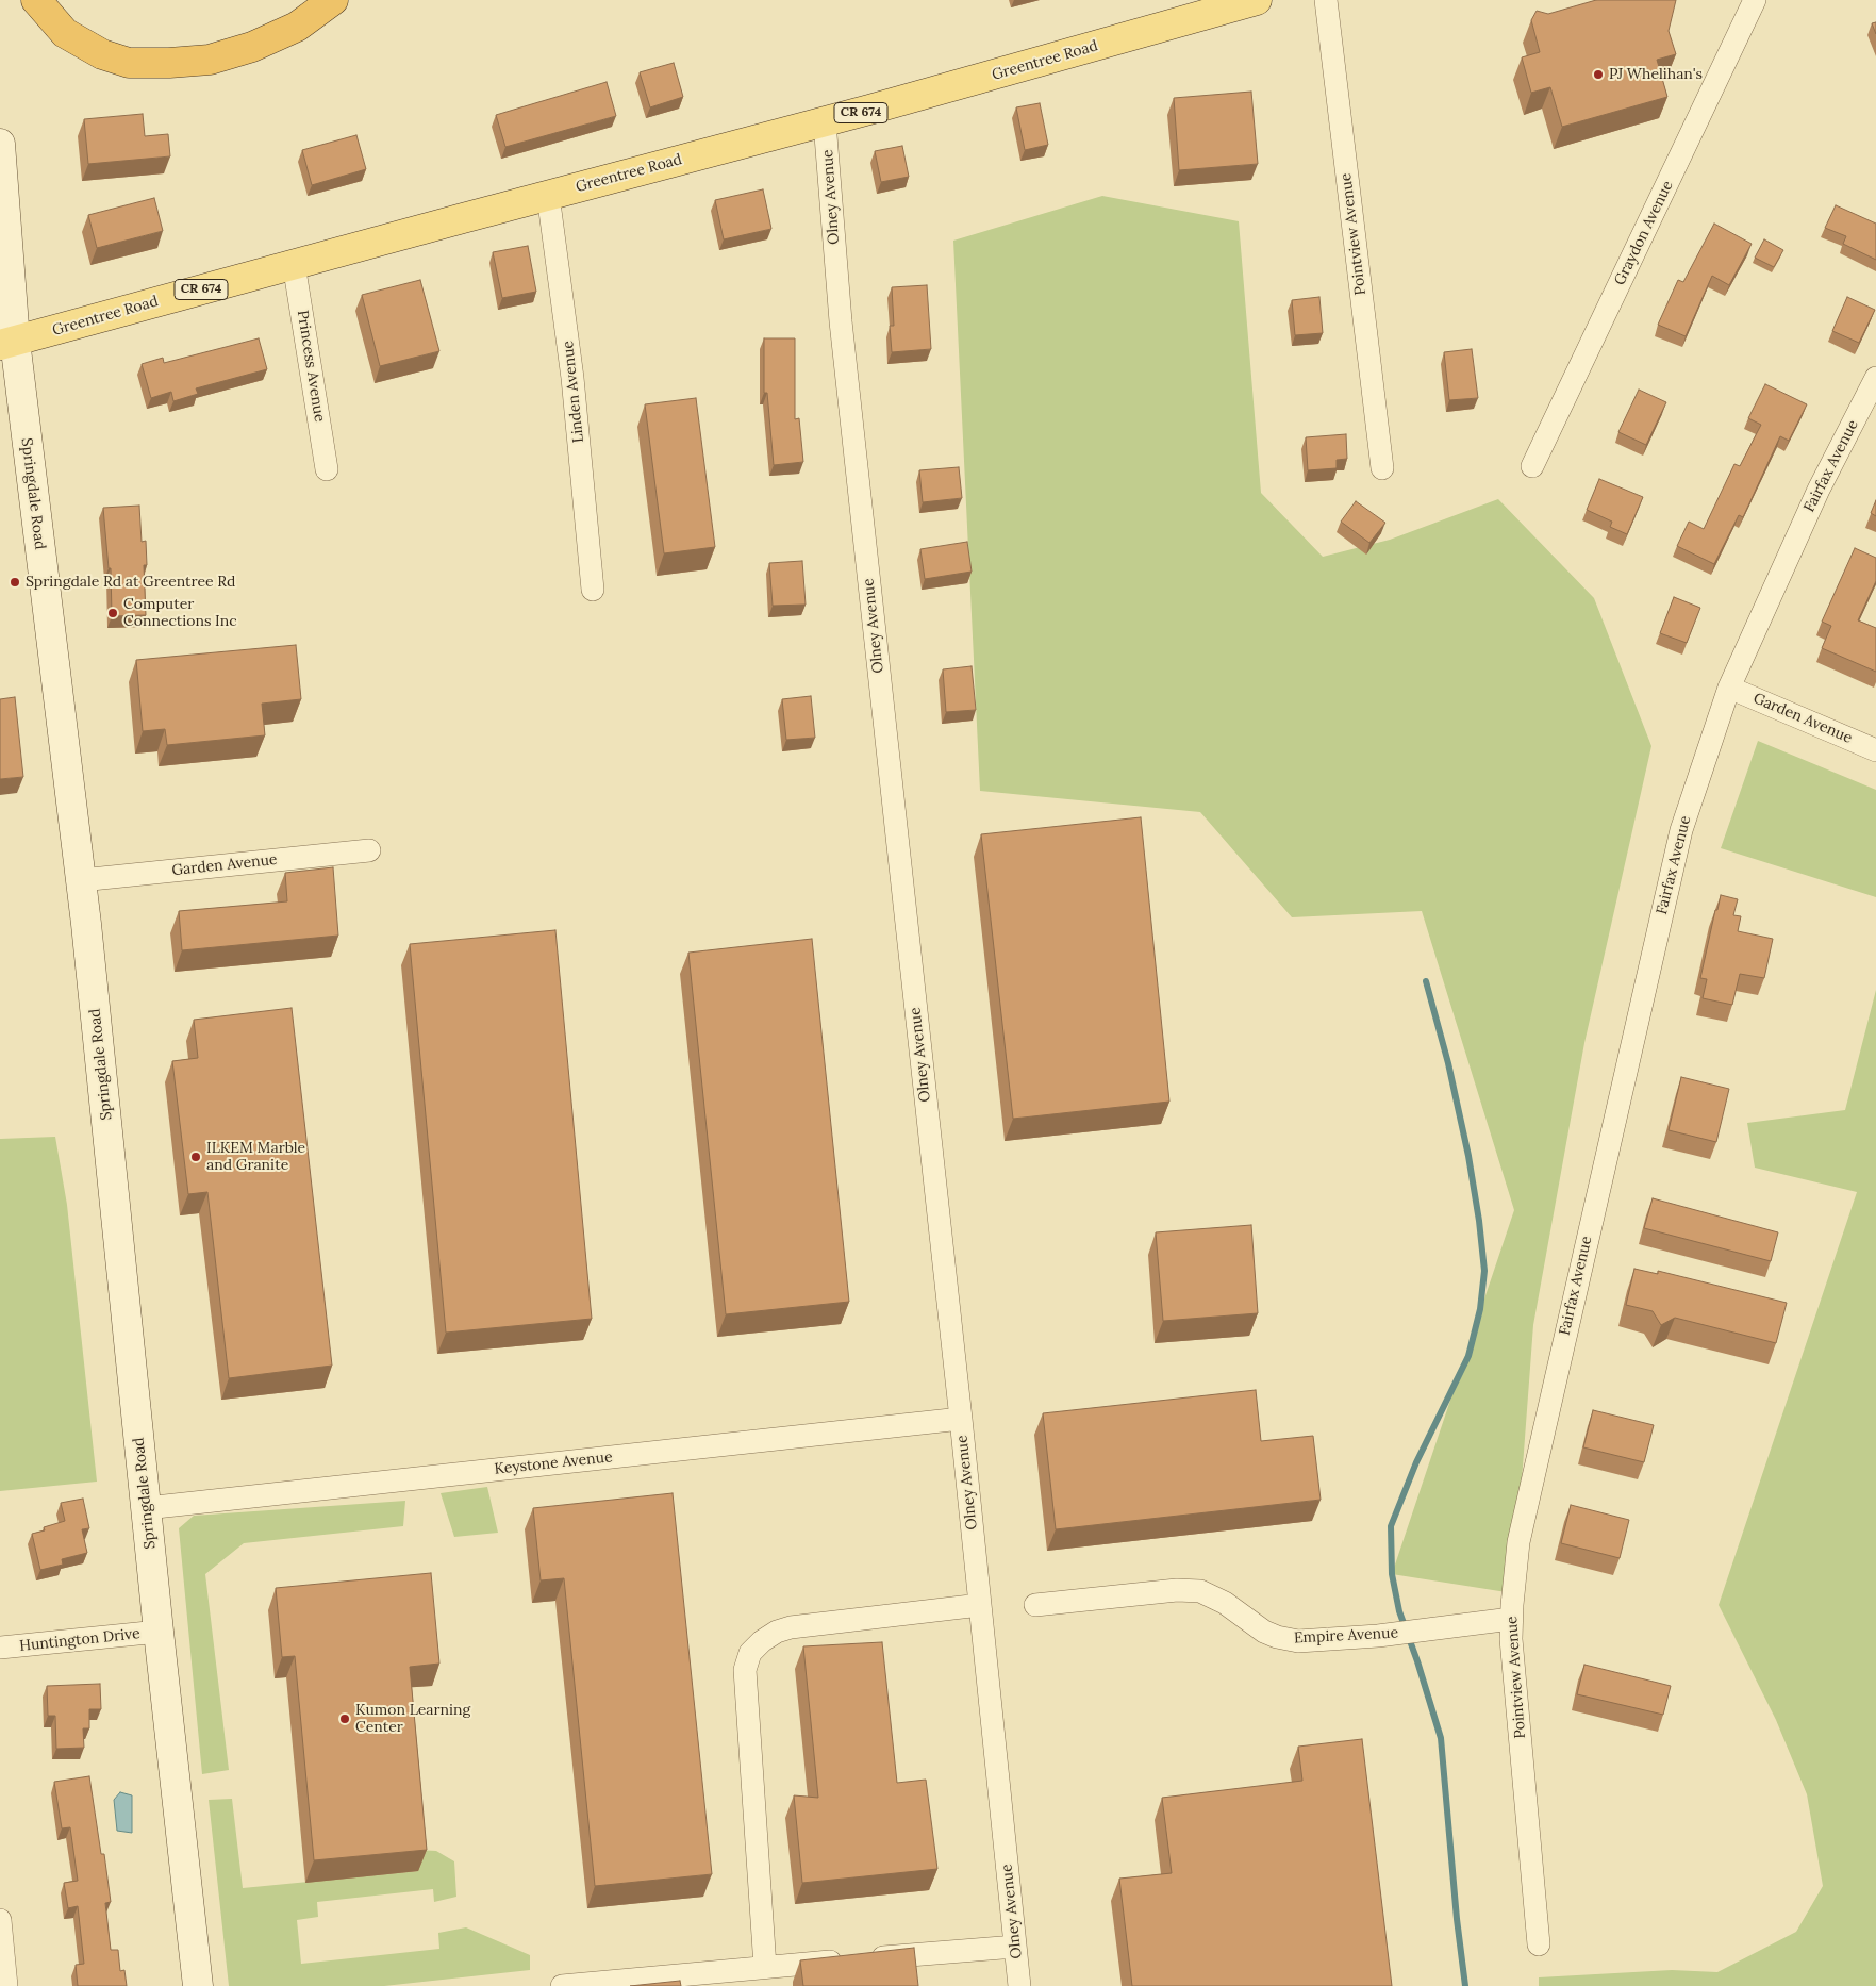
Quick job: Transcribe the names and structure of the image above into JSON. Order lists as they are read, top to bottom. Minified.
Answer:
{"streets":{"main road":["Greentree Road","CR 674","Springdale Road"],"street":["Olney Avenue","Graydon Avenue","Pointview Avenue","Princess Avenue","Linden Avenue","Fairfax Avenue","Garden Avenue","Keystone Avenue","Empire Avenue","Huntington Drive"]},"crossings":[["Greentree Road","Olney Avenue"],["Greentree Road","Princess Avenue"],["Greentree Road","Linden Avenue"],["Greentree Road","Springdale Road"],["Olney Avenue","Keystone Avenue"],["Pointview Avenue","Fairfax Avenue"],["Pointview Avenue","Empire Avenue"],["Fairfax Avenue","Garden Avenue"],["Springdale Road","Garden Avenue"],["Springdale Road","Keystone Avenue"],["Springdale Road","Huntington Drive"]],"places":["PJ Whelihan's","Springdale Rd at Greentree Rd","Computer Connections Inc","ILKEM Marble and Granite","Kumon Learning Center"]}
